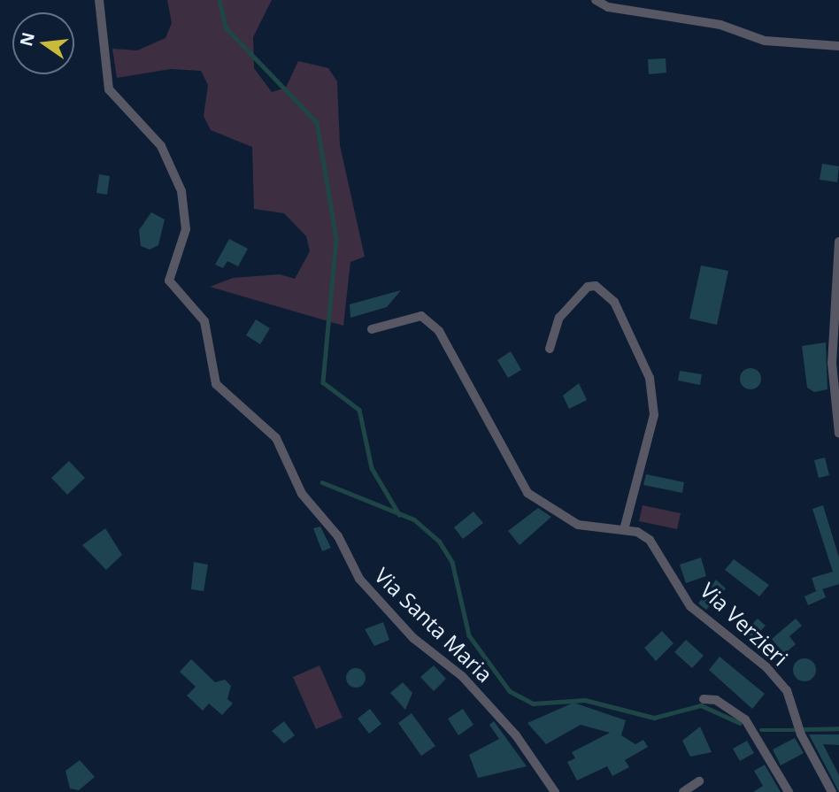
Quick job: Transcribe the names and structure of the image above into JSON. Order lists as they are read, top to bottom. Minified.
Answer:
{"streets":{"street":["Via Verzieri","Via Santa Maria"]},"north":"left"}
